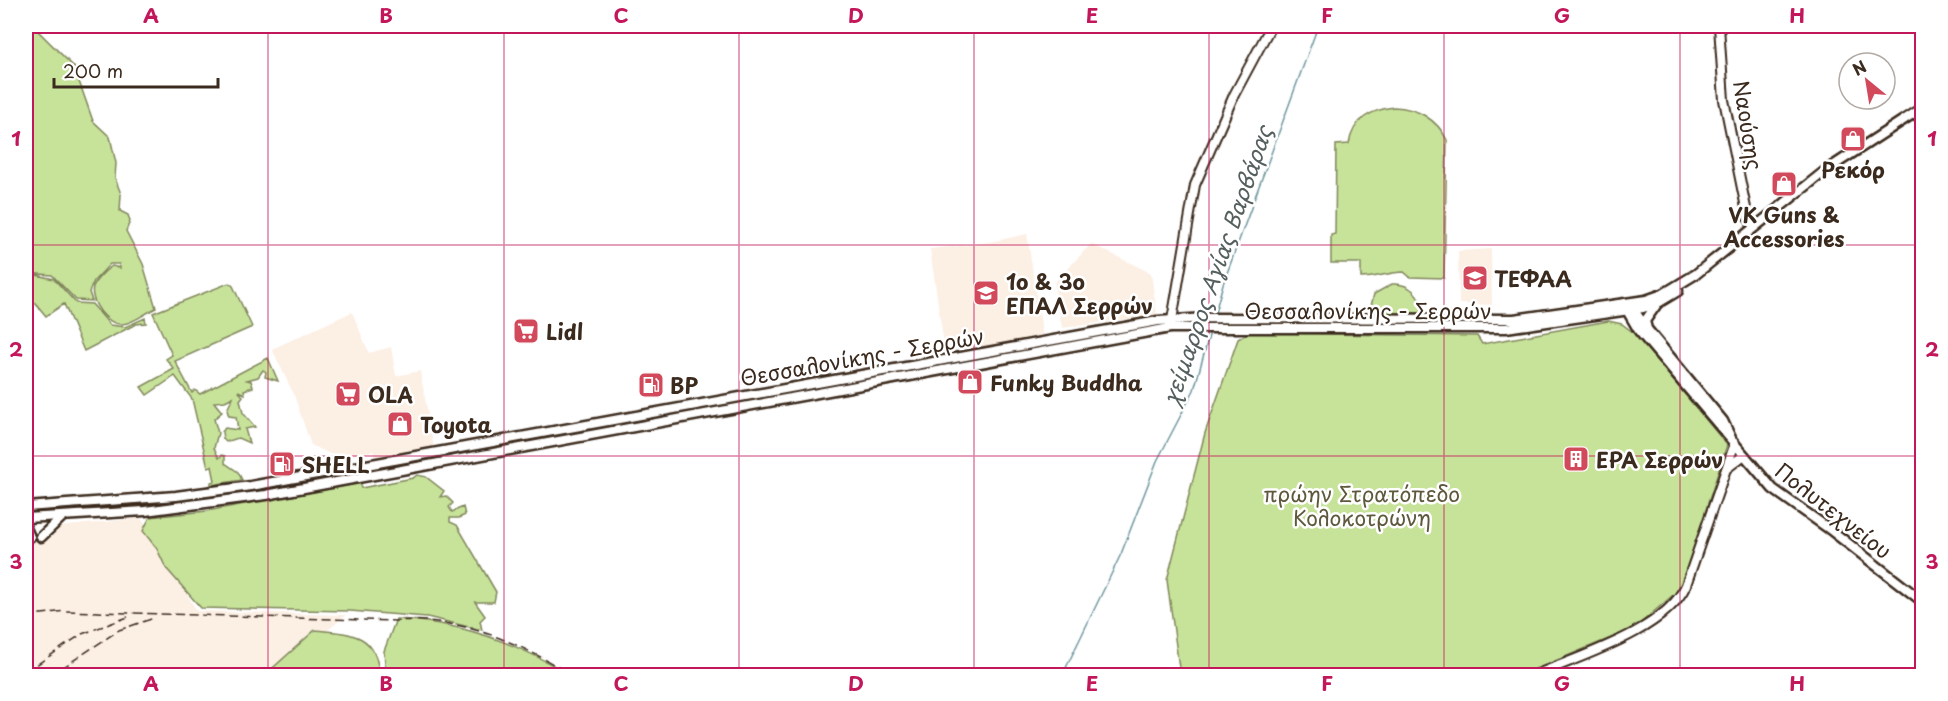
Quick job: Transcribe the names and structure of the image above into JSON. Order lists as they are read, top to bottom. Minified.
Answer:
{"streets":{"main road":["Θεσσαλονίκης - Σερρών","Πολυτεχνείου"],"street":["Ναούσης"]},"crossings":[["Θεσσαλονίκης - Σερρών","Πολυτεχνείου"]],"water":["χείμαρρος Αγίας Βαρβάρας"],"parks":["πρώην Στρατόπεδο Κολοκοτρώνη"],"places":{"shop":["Ρεκόρ","VK Guns & Accessories","Funky Buddha","Toyota"],"school or university":["ΤΕΦΑΑ","1ο & 3ο ΕΠΑΛ Σερρών"],"supermarket":["Lidl","OLA"],"fuel station":["BP","SHELL"],"building":["ΕΡΑ Σερρών"]},"scale_bar":"200 m","north":"top left","grid":{"columns":["A","B","C","D","E","F","G","H"],"rows":["1","2","3"]}}
